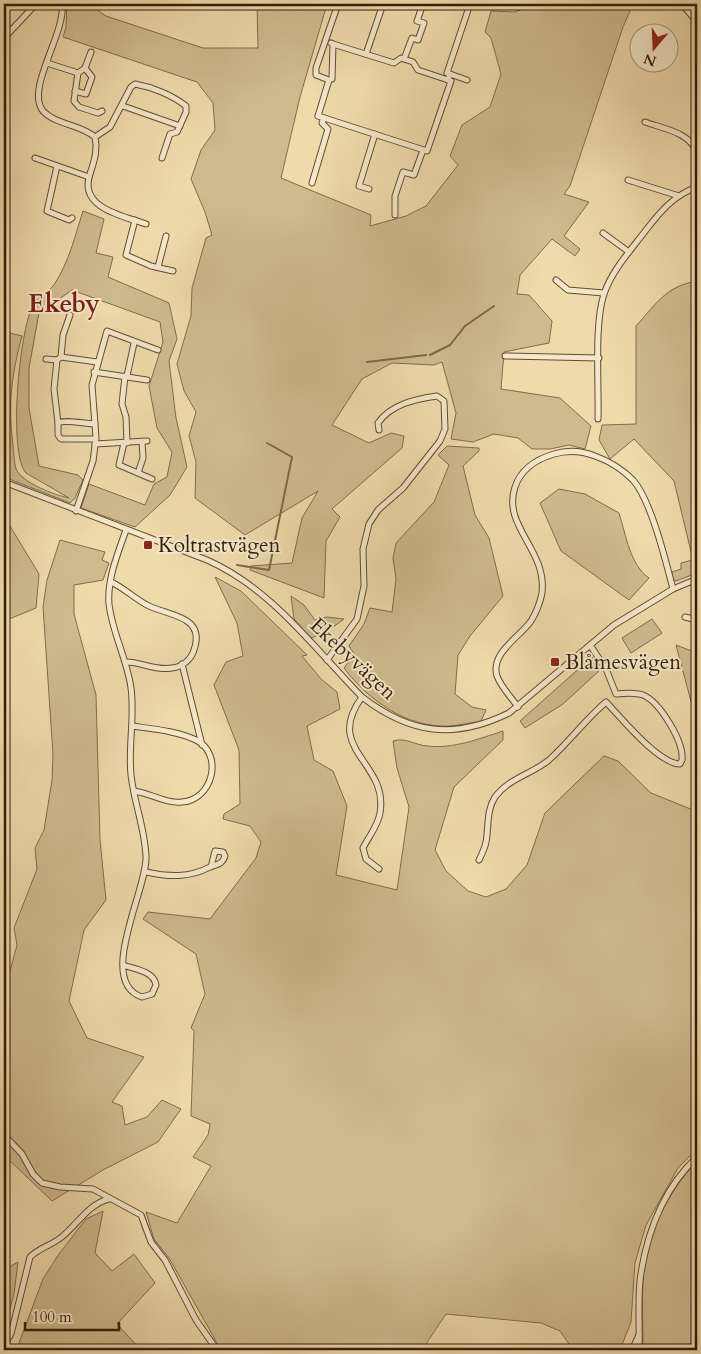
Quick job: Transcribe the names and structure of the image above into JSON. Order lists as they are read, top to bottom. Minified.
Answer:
{"streets":{"street":["Ekebyvägen"]},"districts":["Ekeby"],"places":{"transit":["Koltrastvägen","Blåmesvägen"]},"scale_bar":"100 m","north":"bottom"}
